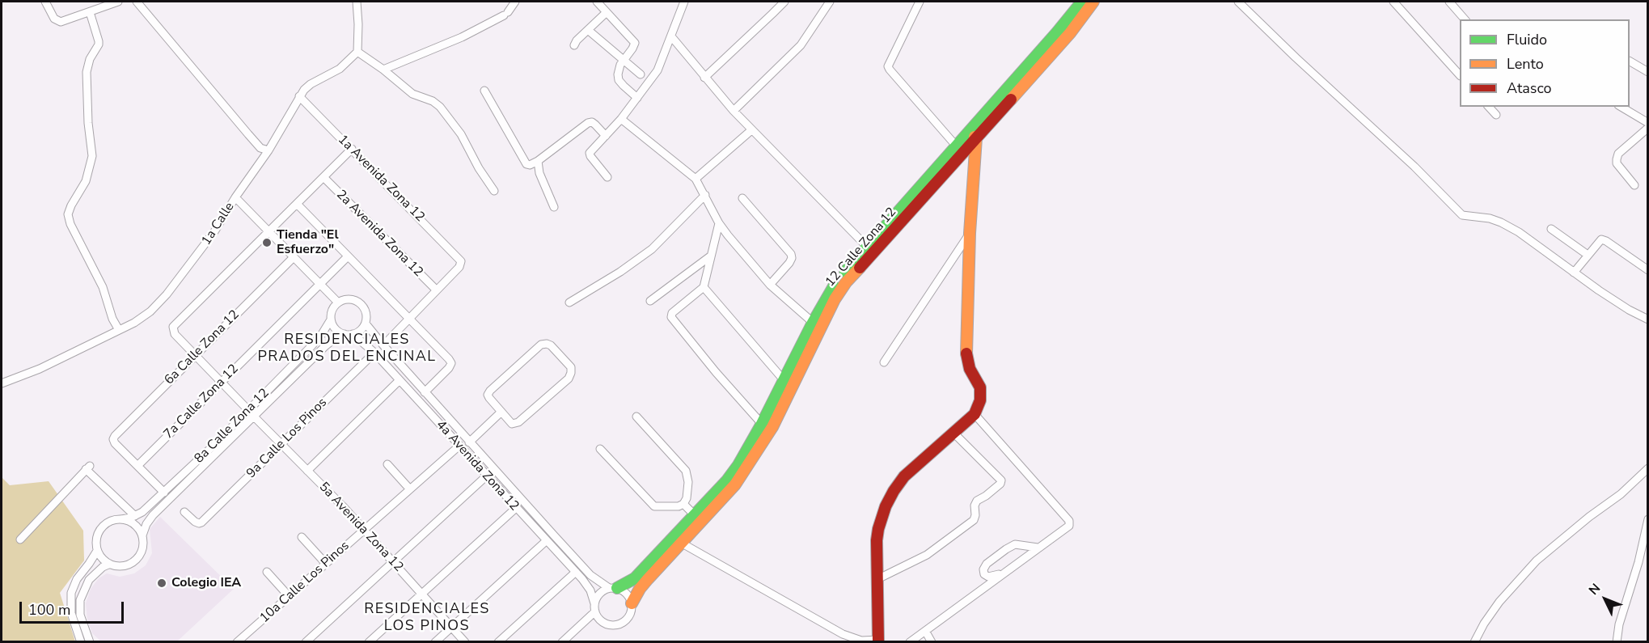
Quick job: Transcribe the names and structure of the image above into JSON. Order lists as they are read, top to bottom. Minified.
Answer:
{"streets":{"street":["1a Avenida Zona 12","1a Calle","2a Avenida Zona 12","12 Calle Zona 12","6a Calle Zona 12","7a Calle Zona 12","8a Calle Zona 12","9a Calle Los Pinos","4a Avenida Zona 12","5a Avenida Zona 12","10a Calle Los Pinos"]},"crossings":[["1a Avenida Zona 12","1a Calle"],["1a Avenida Zona 12","2a Avenida Zona 12"],["12 Calle Zona 12","4a Avenida Zona 12"],["6a Calle Zona 12","7a Calle Zona 12"],["8a Calle Zona 12","4a Avenida Zona 12"],["8a Calle Zona 12","5a Avenida Zona 12"],["9a Calle Los Pinos","4a Avenida Zona 12"],["9a Calle Los Pinos","5a Avenida Zona 12"],["4a Avenida Zona 12","10a Calle Los Pinos"],["5a Avenida Zona 12","10a Calle Los Pinos"]],"districts":["RESIDENCIALES PRADOS DEL ENCINAL","RESIDENCIALES LOS PINOS"],"places":["Tienda \"El Esfuerzo\"","Colegio IEA"],"legend":["Fluido","Lento","Atasco"],"scale_bar":"100 m","north":"top left"}
